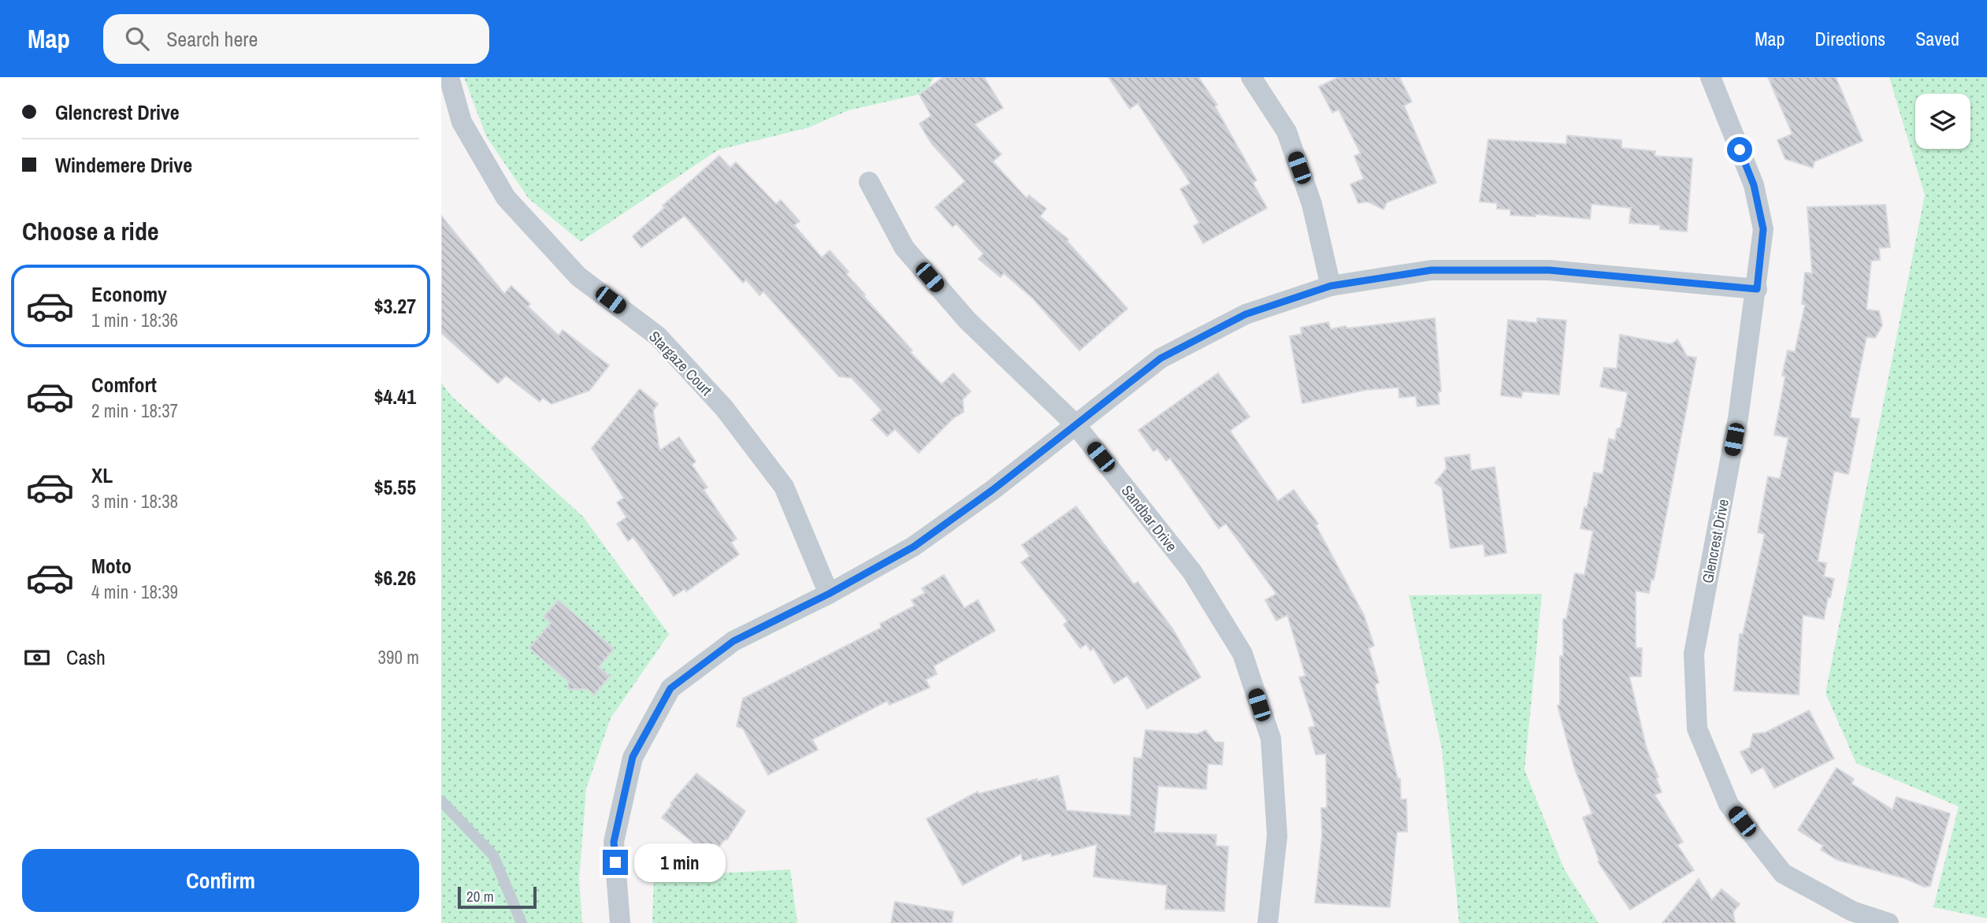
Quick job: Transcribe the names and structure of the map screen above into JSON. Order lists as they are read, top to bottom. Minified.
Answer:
{"streets":{"street":["Stargaze Court","Sandbar Drive","Glencrest Drive"]},"scale_bar":"20 m","page":{"header":"Map","search":"Search here","nav":["Map","Directions","Saved"],"banner":["Glencrest Drive","Windemere Drive"],"heading":"Choose a ride","list":[{"name":"Economy","note":"1 min · 18:36","value":"$3.27"},{"name":"Comfort","note":"2 min · 18:37","value":"$4.41"},{"name":"XL","note":"3 min · 18:38","value":"$5.55"},{"name":"Moto","note":"4 min · 18:39","value":"$6.26"}],"pay":["Cash","390 m"],"buttons":"Confirm","bubble":"1 min","scale":"20 m"}}
